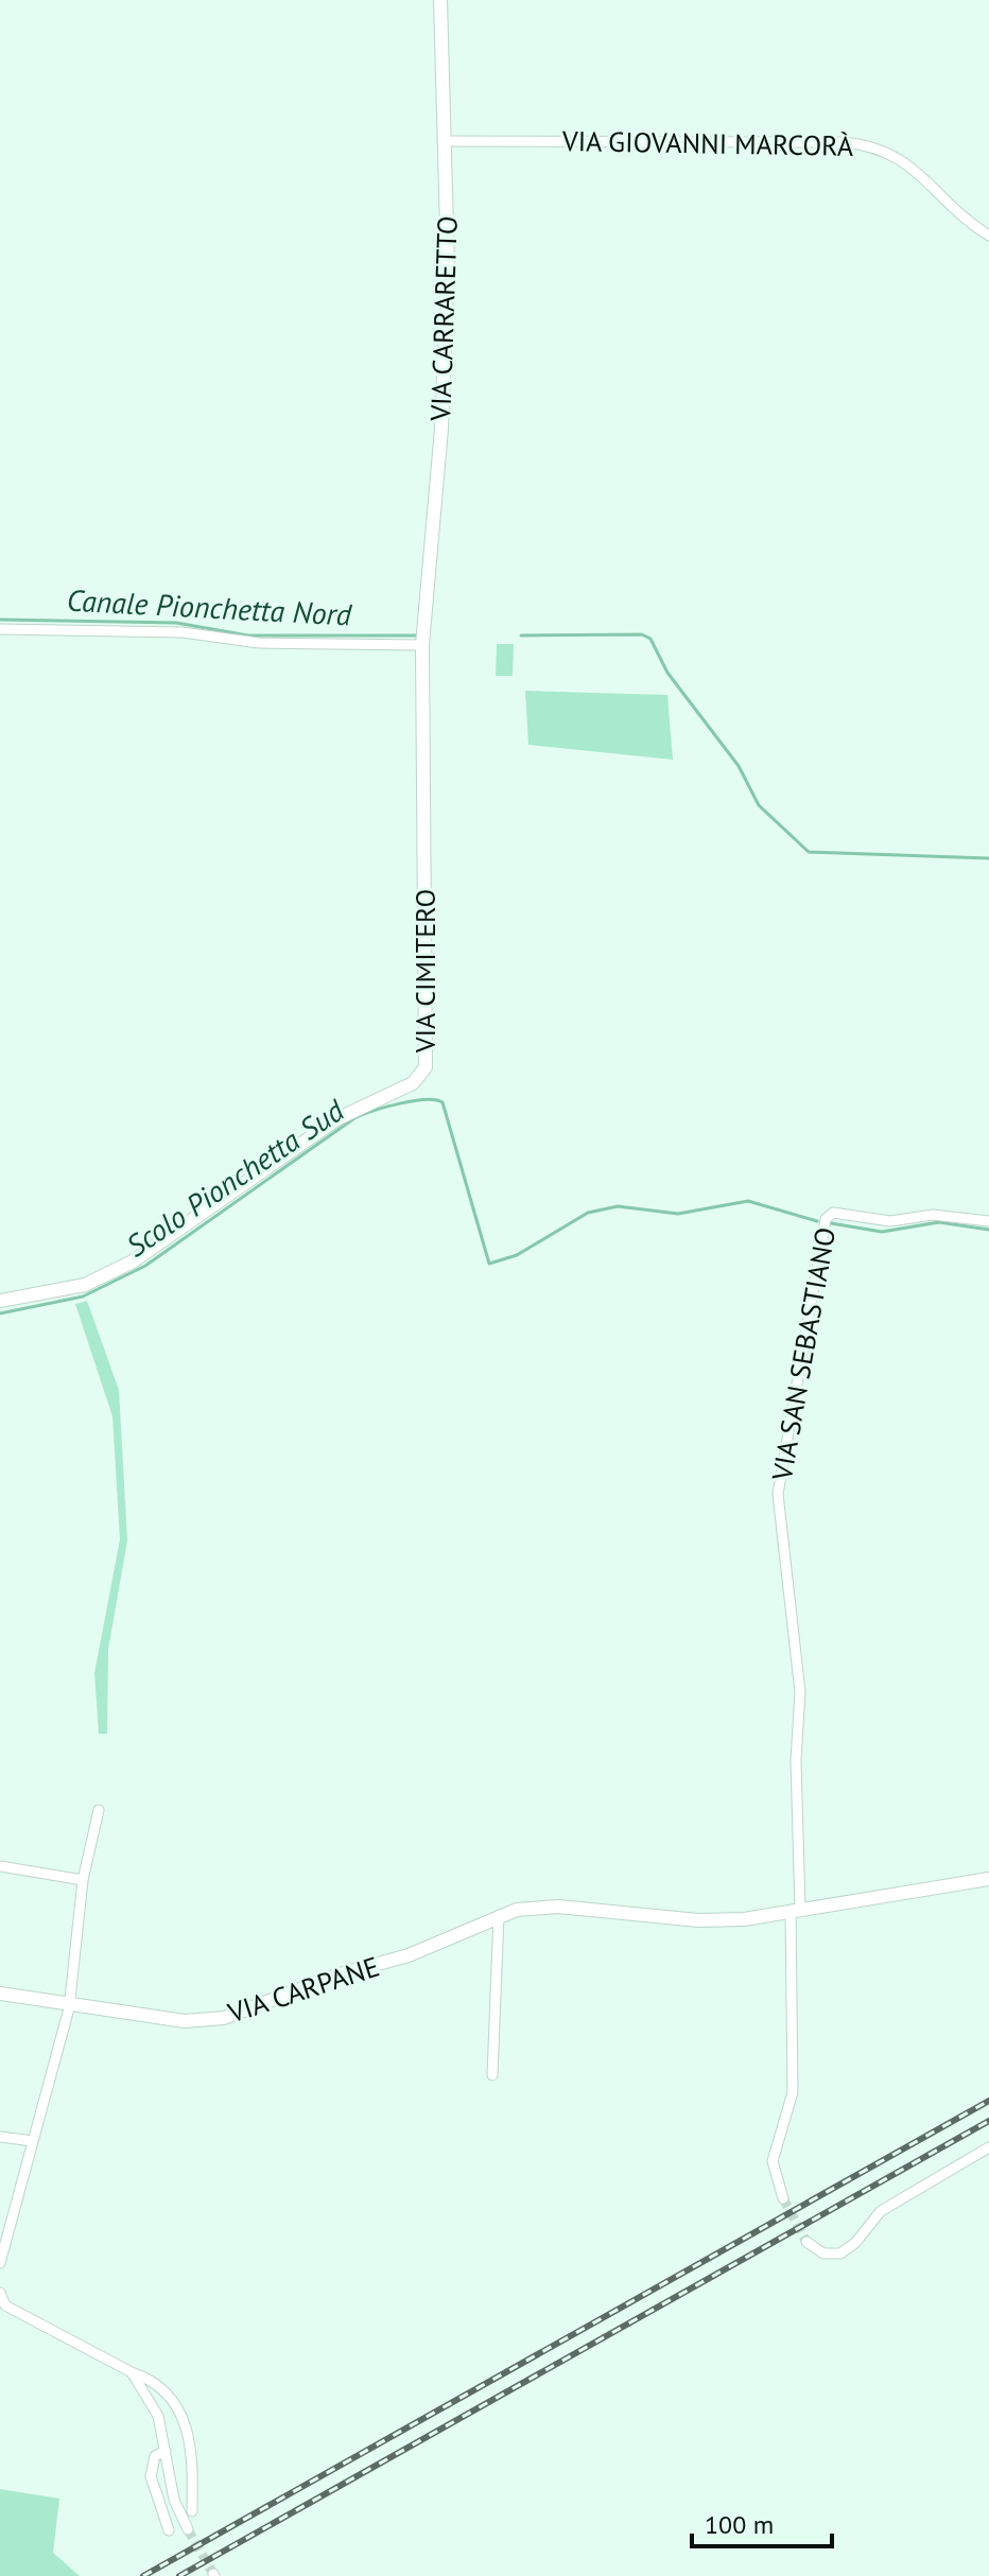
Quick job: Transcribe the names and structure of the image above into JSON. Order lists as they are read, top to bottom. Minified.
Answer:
{"streets":{"street":["VIA GIOVANNI MARCORÀ","VIA CARRARETTO","VIA CIMITERO","VIA SAN SEBASTIANO","VIA CARPANE"]},"crossings":[["VIA GIOVANNI MARCORÀ","VIA CARRARETTO"],["VIA CARRARETTO","VIA CIMITERO"],["VIA SAN SEBASTIANO","VIA CARPANE"]],"water":["Canale Pionchetta Nord","Scolo Pionchetta Sud"],"scale_bar":"100 m"}
